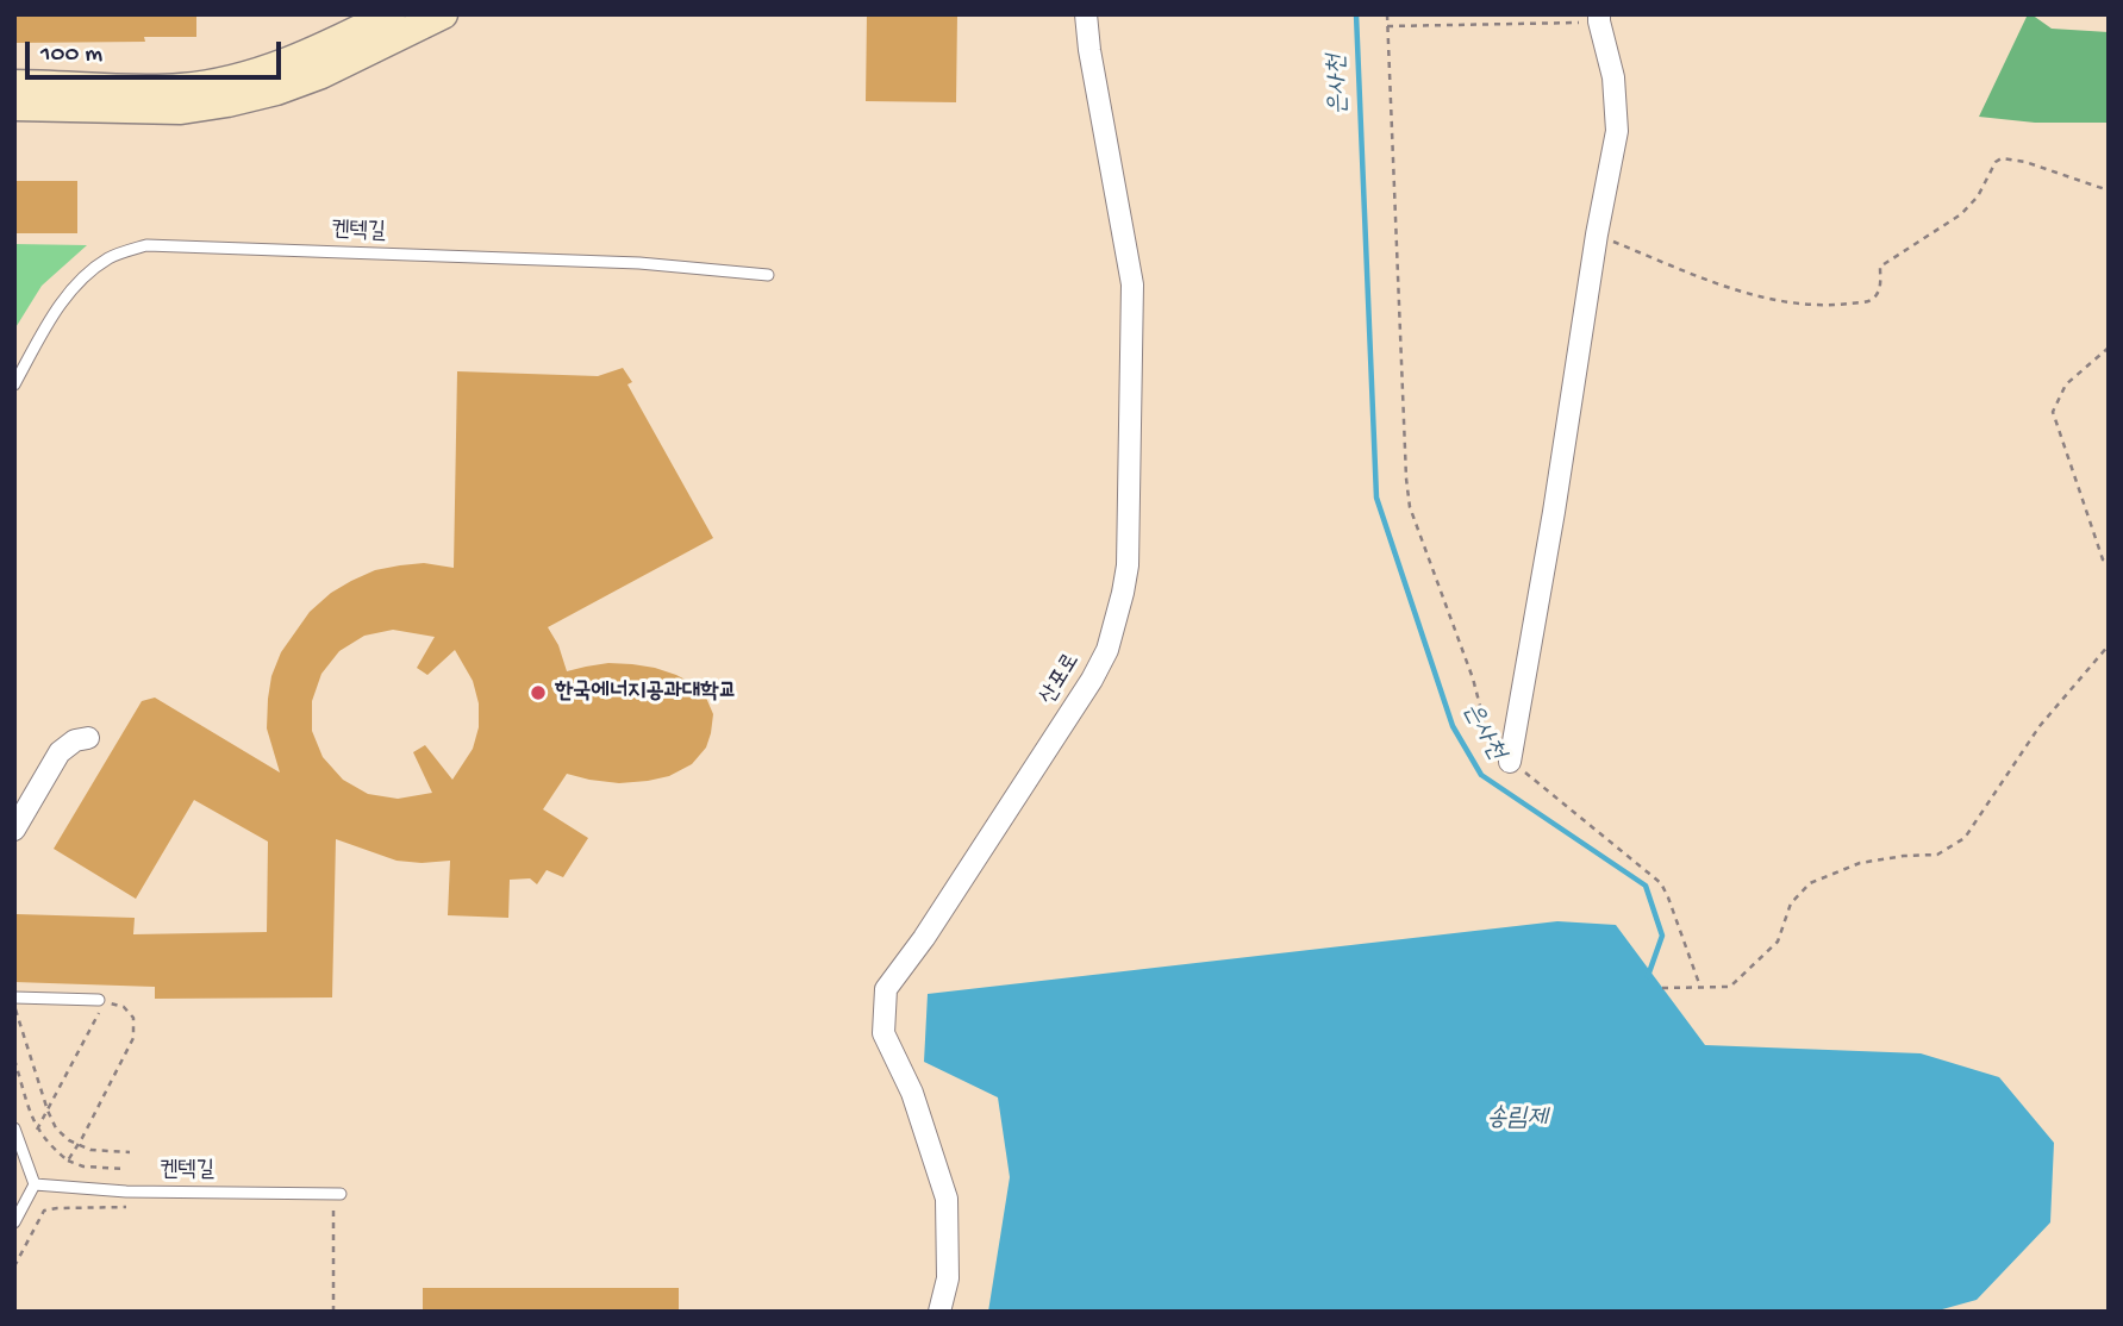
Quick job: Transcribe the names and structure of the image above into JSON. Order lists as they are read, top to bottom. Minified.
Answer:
{"streets":{"street":["산포로"],"lane":["켄텍길"]},"water":["은사천","송림제"],"places":["한국에너지공과대학교"],"scale_bar":"100 m"}
